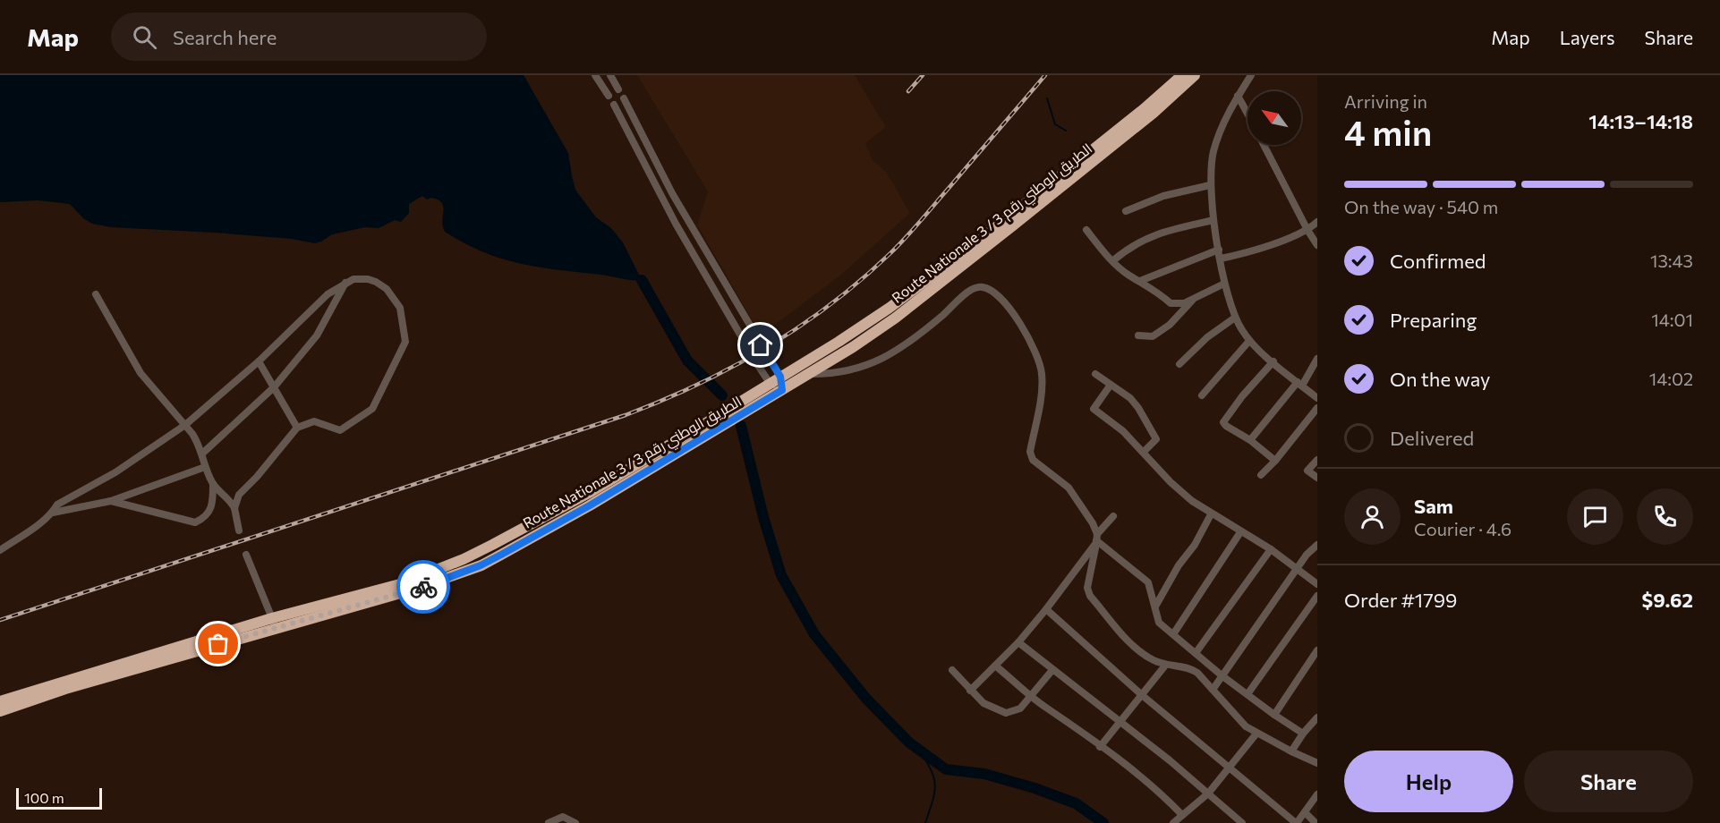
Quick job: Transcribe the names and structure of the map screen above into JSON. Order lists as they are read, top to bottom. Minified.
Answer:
{"streets":{"highway":["Route Nationale 3 / الطريق الوطني رقم 3"]},"scale_bar":"100 m","north":"top left","page":{"header":"Map","search":"Search here","nav":["Map","Layers","Share"],"heading":["4 min","Arriving in","14:13–14:18"],"panel":["Sam","Courier · 4.6","Order #1799","$9.62"],"bar":"On the way · 540 m","list":[["Confirmed","13:43"],["Preparing","14:01"],["On the way","14:02"],"Delivered"],"buttons":["Help","Share"],"scale":"100 m"}}
